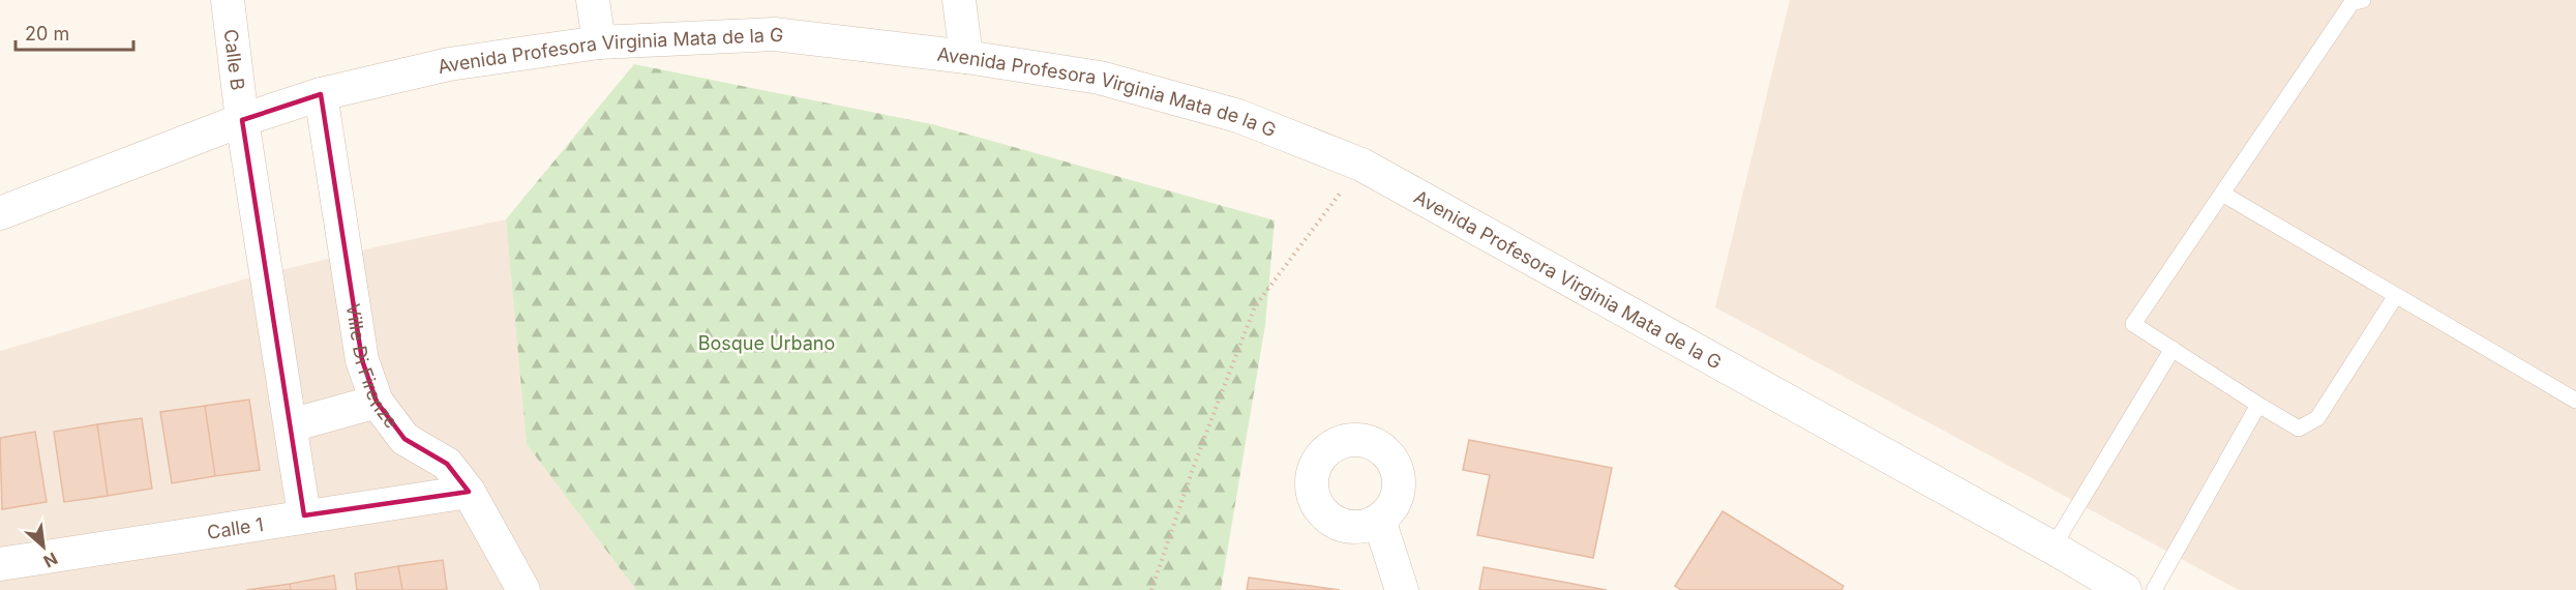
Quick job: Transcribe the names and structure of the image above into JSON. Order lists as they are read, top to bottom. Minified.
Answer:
{"streets":{"street":["Avenida Profesora Virginia Mata de la G","Calle B","Ville Di Firenze","Calle 1"]},"crossings":[["Avenida Profesora Virginia Mata de la G","Calle B"],["Avenida Profesora Virginia Mata de la G","Ville Di Firenze"],["Ville Di Firenze","Calle 1"]],"parks":["Bosque Urbano"],"scale_bar":"20 m","north":"bottom right"}
